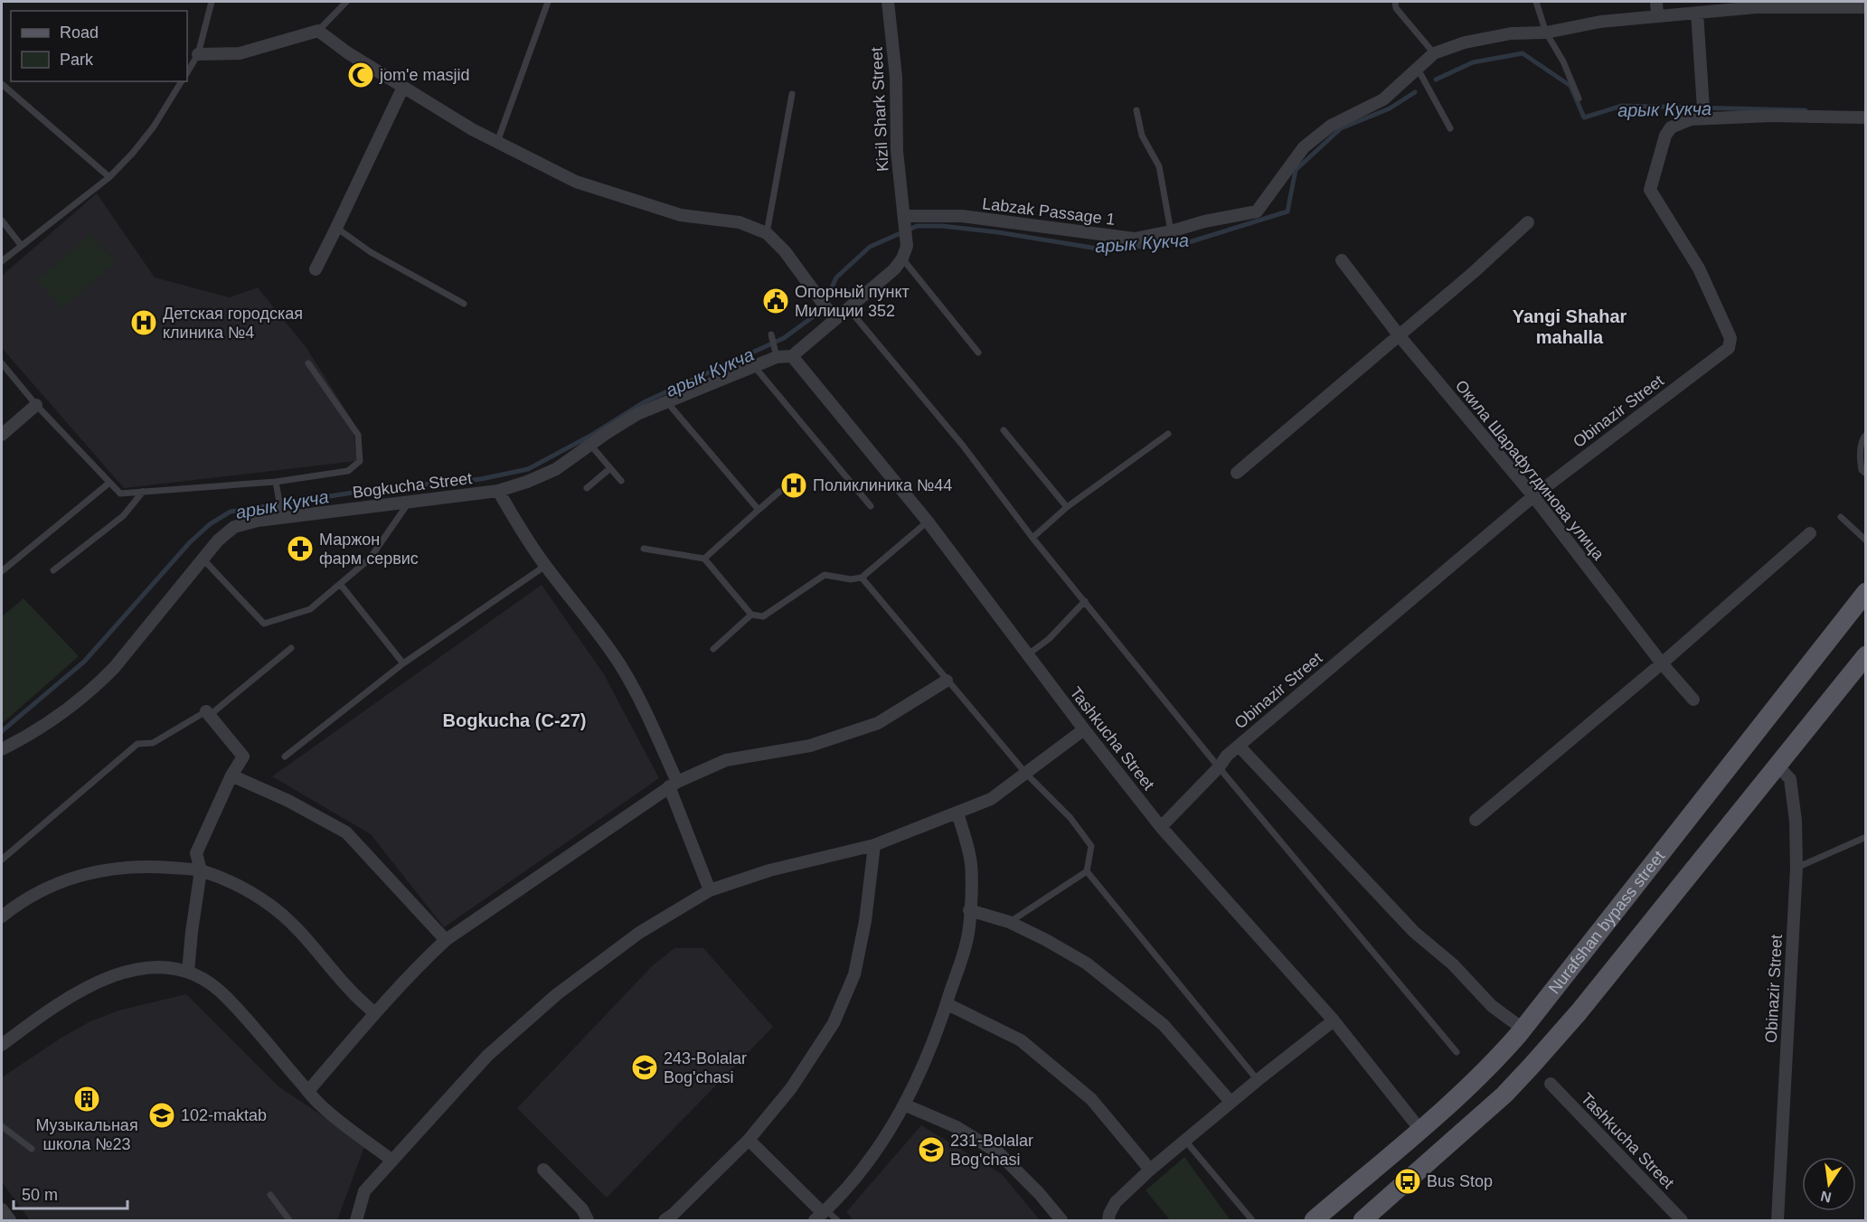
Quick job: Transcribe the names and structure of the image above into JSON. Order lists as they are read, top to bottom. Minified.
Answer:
{"streets":{"main road":["Nurafshan bypass street"],"street":["Kizil Shark Street","Labzak Passage 1","Obinazir Street","Окила Шарафутдинова улица","Bogkucha Street","Tashkucha Street"]},"crossings":[["Kizil Shark Street","Labzak Passage 1"],["Obinazir Street","Окила Шарафутдинова улица"],["Obinazir Street","Tashkucha Street"],["Obinazir Street","Nurafshan bypass street"],["Bogkucha Street","Tashkucha Street"],["Tashkucha Street","Nurafshan bypass street"]],"districts":["Yangi Shahar mahalla","Bogkucha (C-27)"],"water":["арык Кукча"],"places":{"mosque":["jom'e masjid"],"public building":["Опорный пункт Милиции 352"],"hospital":["Детская городская клиника №4","Поликлиника №44"],"pharmacy":["Маржон фарм сервис"],"school or university":["243-Bolalar Bog'chasi","102-maktab","231-Bolalar Bog'chasi"],"building":["Музыкальная школа №23"],"bus stop":["Bus Stop"]},"legend":["Road","Park"],"scale_bar":"50 m","north":"bottom"}
